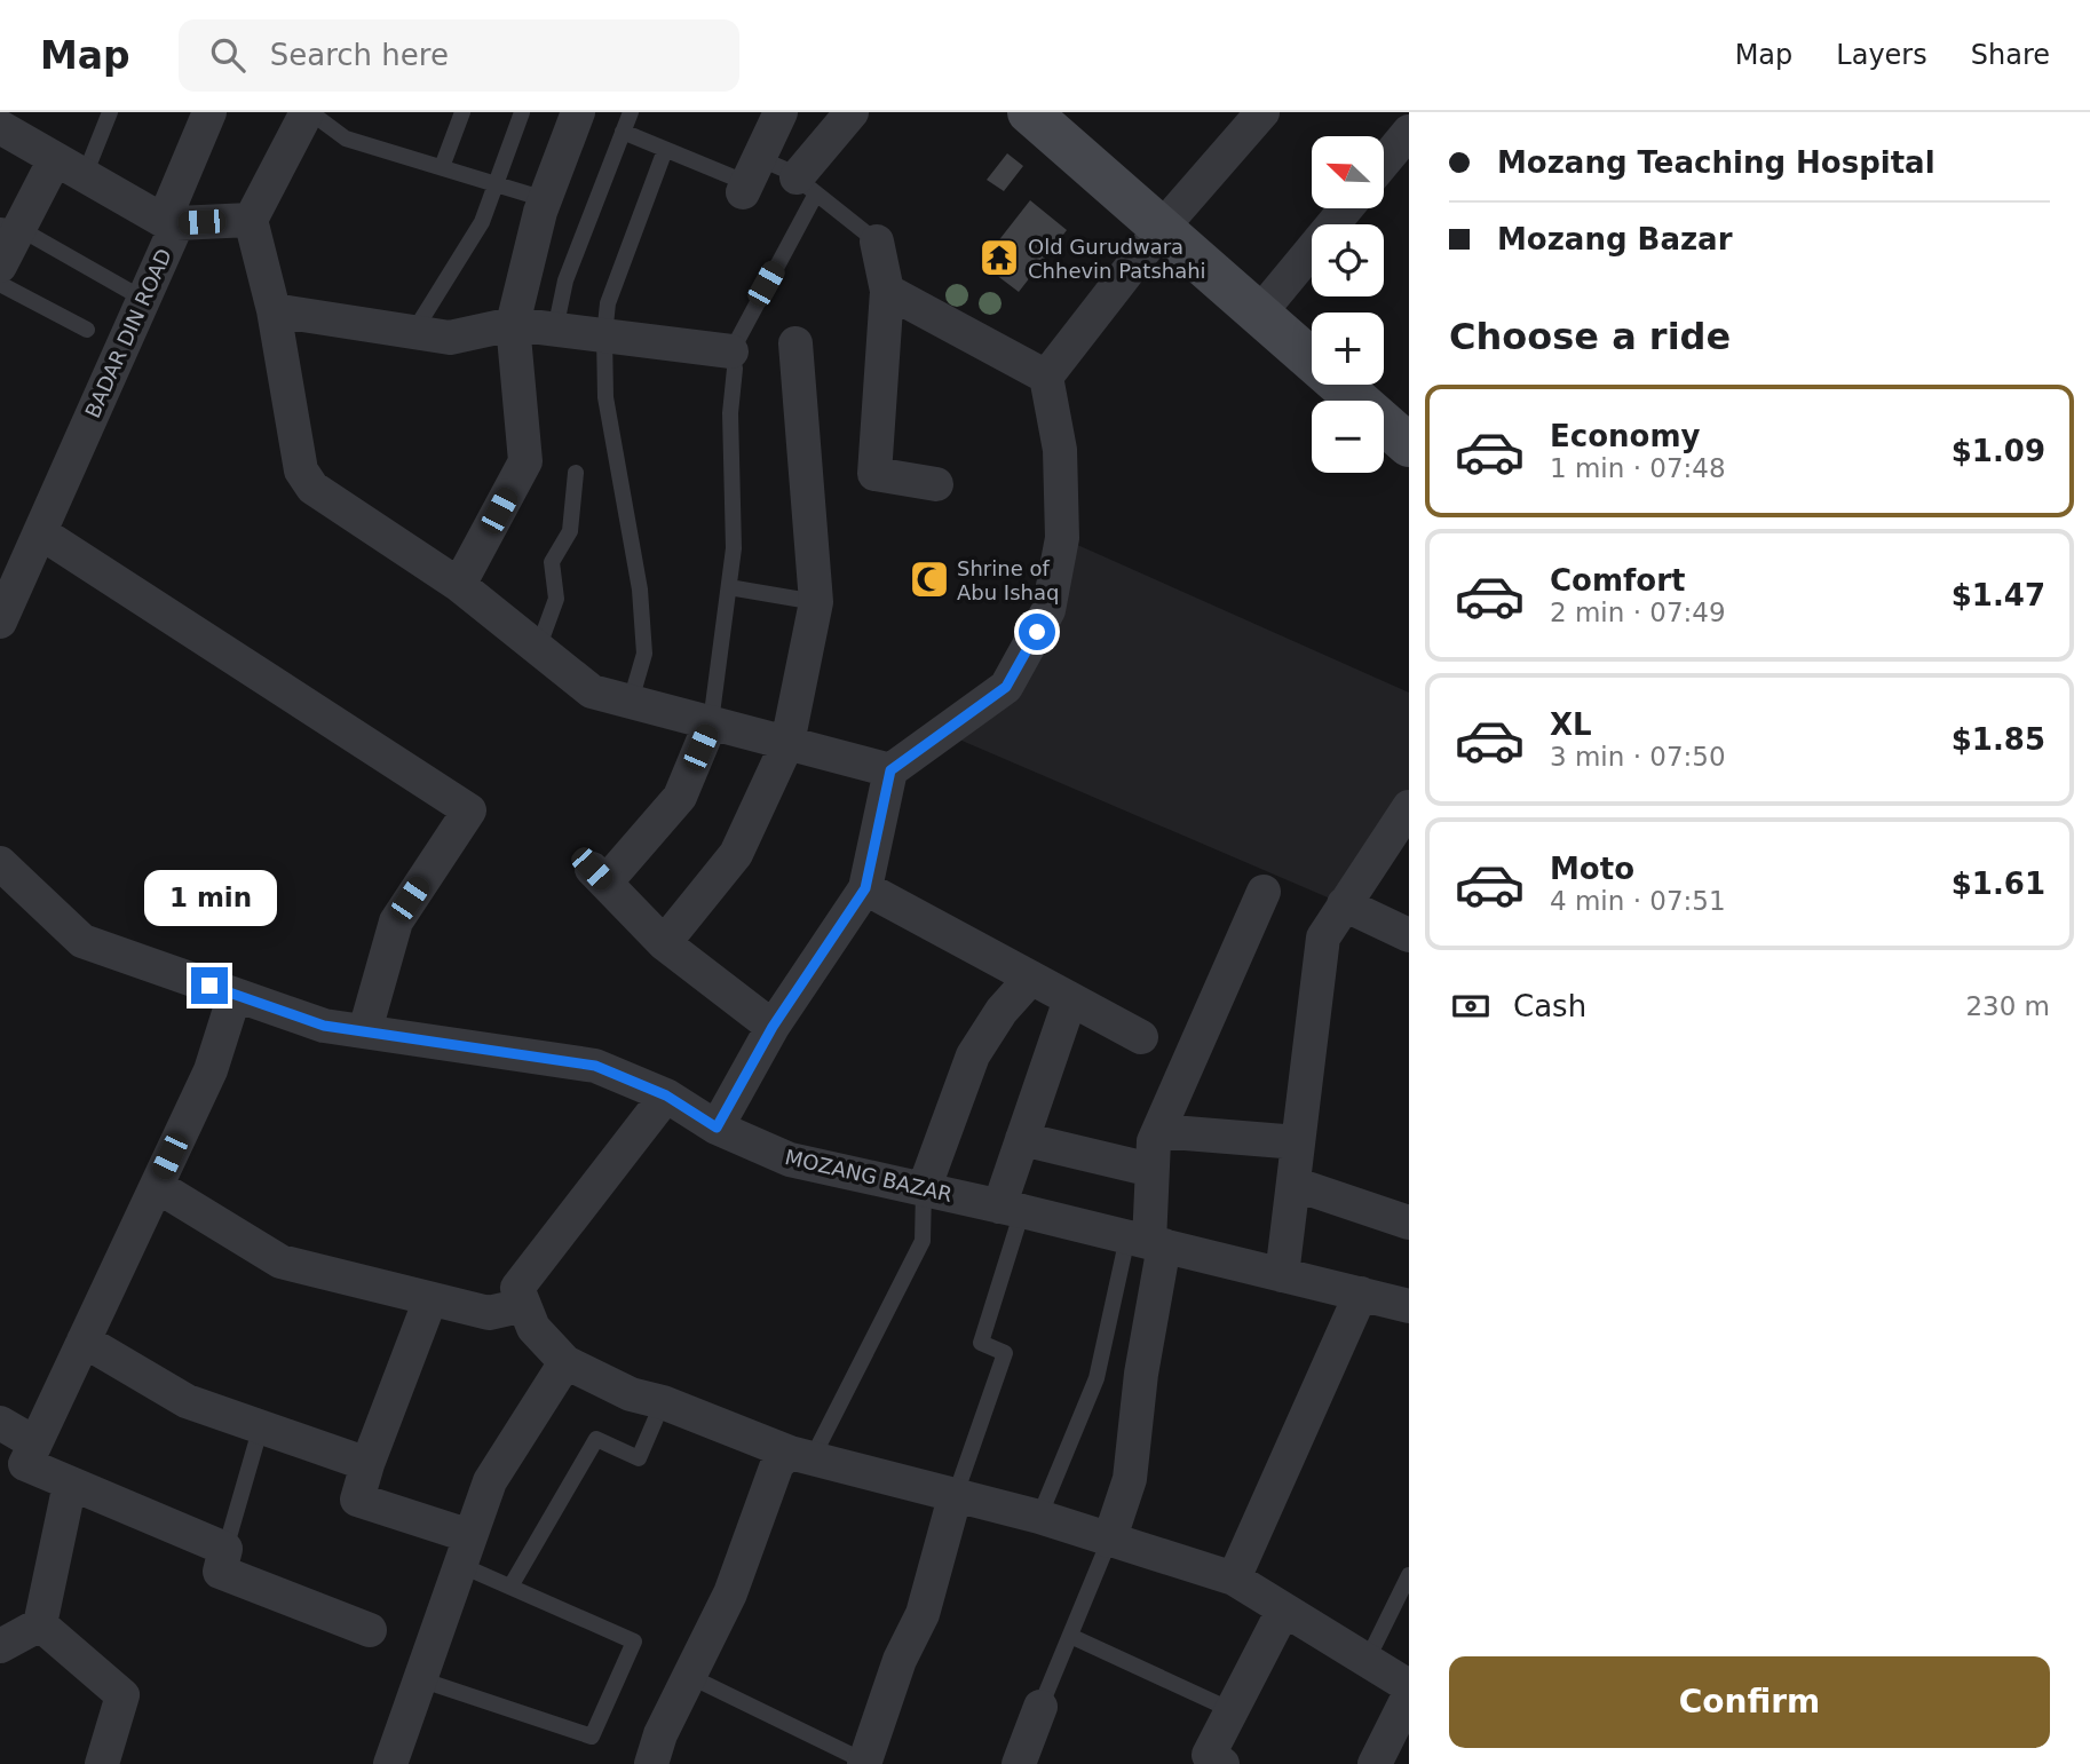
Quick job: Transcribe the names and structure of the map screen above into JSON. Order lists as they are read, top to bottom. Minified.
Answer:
{"streets":{"street":["BADAR DIN ROAD","MOZANG BAZAR"]},"places":{"temple":["Old Gurudwara Chhevin Patshahi"],"mosque":["Shrine of Abu Ishaq"]},"north":"top left","page":{"header":"Map","search":"Search here","nav":["Map","Layers","Share"],"banner":["Mozang Teaching Hospital","Mozang Bazar"],"map_buttons":["+","−"],"heading":"Choose a ride","list":[{"name":"Economy","note":"1 min · 07:48","value":"$1.09"},{"name":"Comfort","note":"2 min · 07:49","value":"$1.47"},{"name":"XL","note":"3 min · 07:50","value":"$1.85"},{"name":"Moto","note":"4 min · 07:51","value":"$1.61"}],"bubble":"1 min","pay":["Cash","230 m"],"buttons":"Confirm"}}
